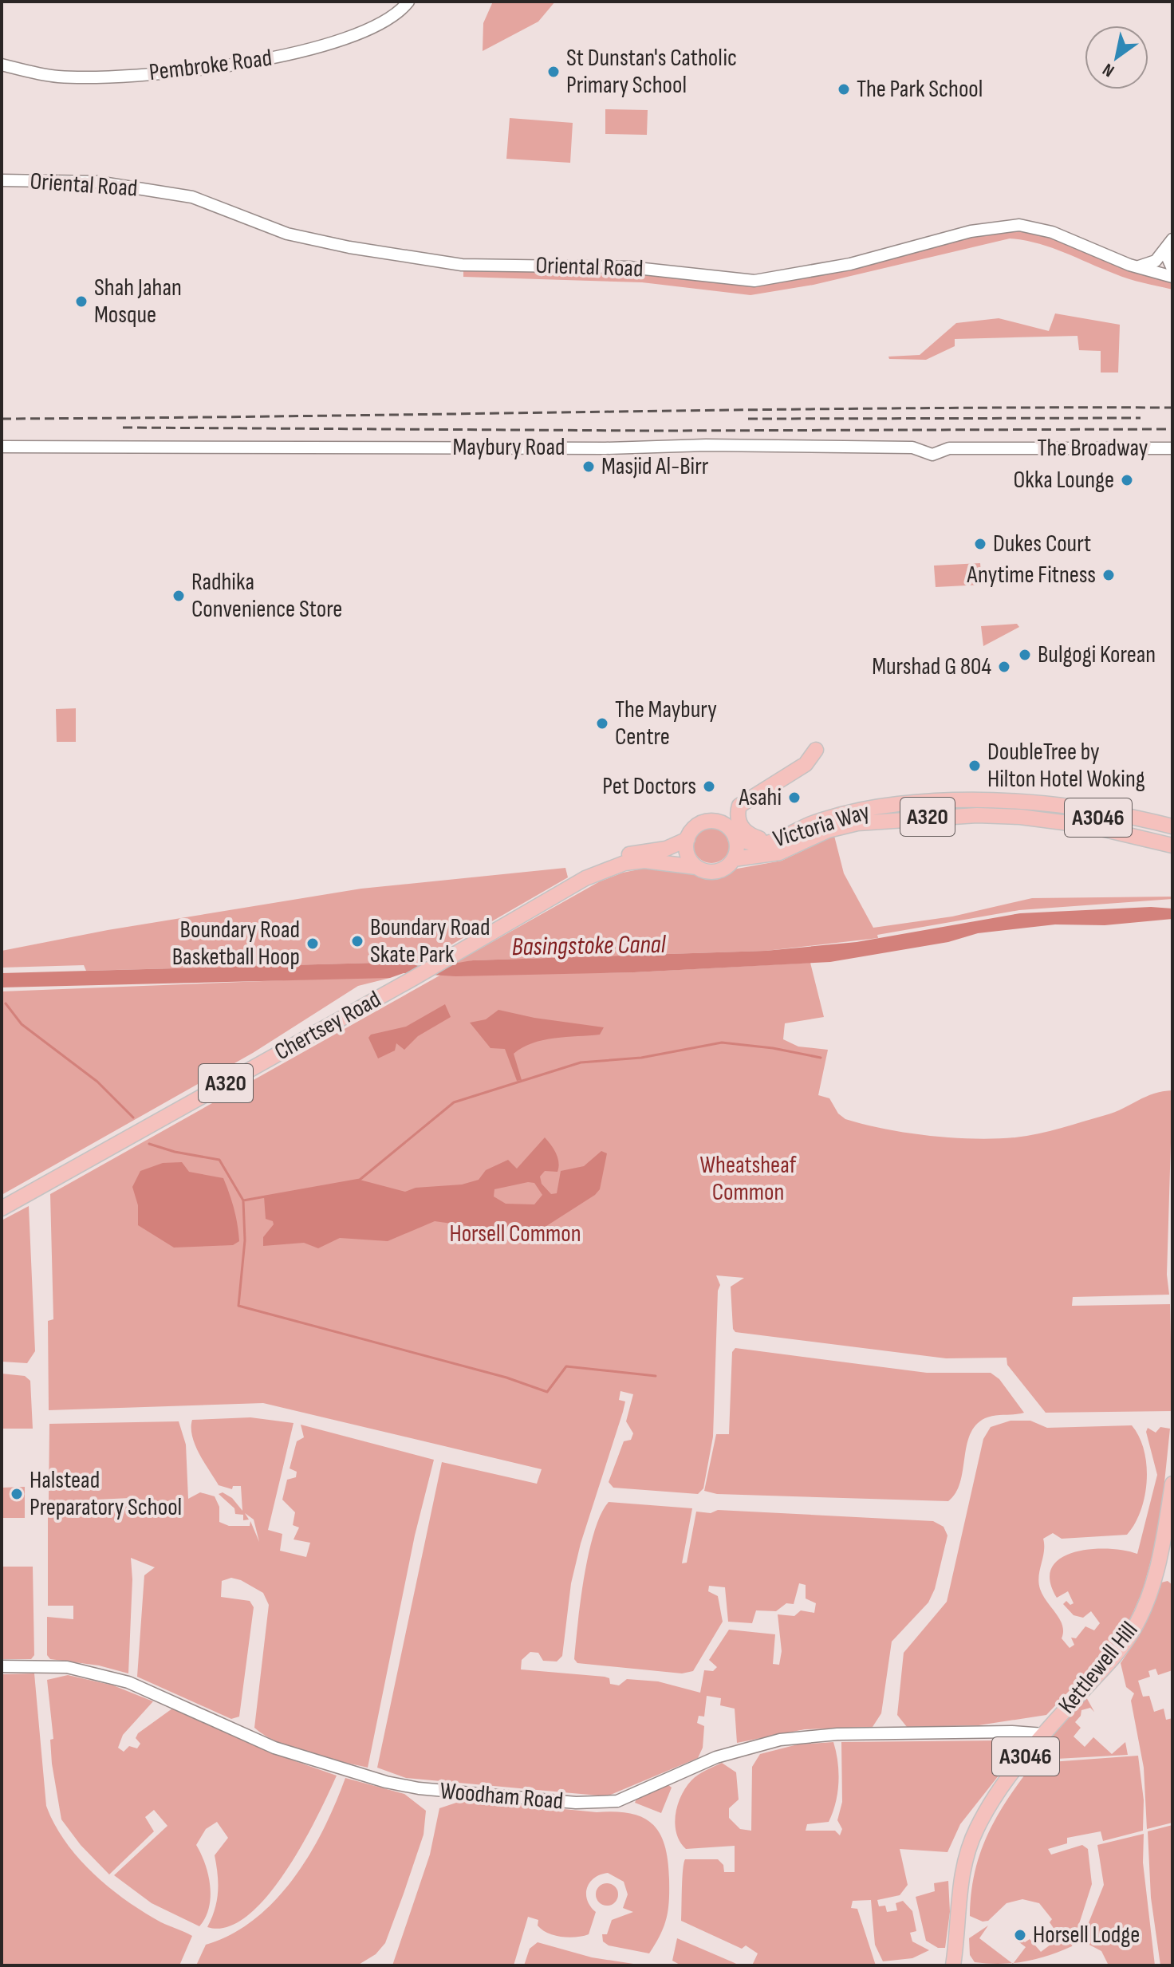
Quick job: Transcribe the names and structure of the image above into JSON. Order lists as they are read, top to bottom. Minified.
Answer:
{"streets":{"main road":["A320","A3046","Victoria Way","Chertsey Road","Kettlewell Hill"],"street":["Pembroke Road","Oriental Road","Maybury Road","The Broadway","Woodham Road"]},"crossings":[["Maybury Road","The Broadway"],["A320","Victoria Way"],["A320","Chertsey Road"],["Victoria Way","Chertsey Road"],["Kettlewell Hill","Woodham Road"]],"water":["Basingstoke Canal"],"parks":["Wheatsheaf Common","Horsell Common"],"places":["St Dunstan's Catholic Primary School","The Park School","Shah Jahan Mosque","Masjid Al-Birr","Okka Lounge","Dukes Court","Anytime Fitness","Radhika Convenience Store","Bulgogi Korean","Murshad G 804","The Maybury Centre","DoubleTree by Hilton Hotel Woking","Pet Doctors","Asahi","Boundary Road Skate Park","Boundary Road Basketball Hoop","Halstead Preparatory School","Horsell Lodge"],"north":"bottom left"}
